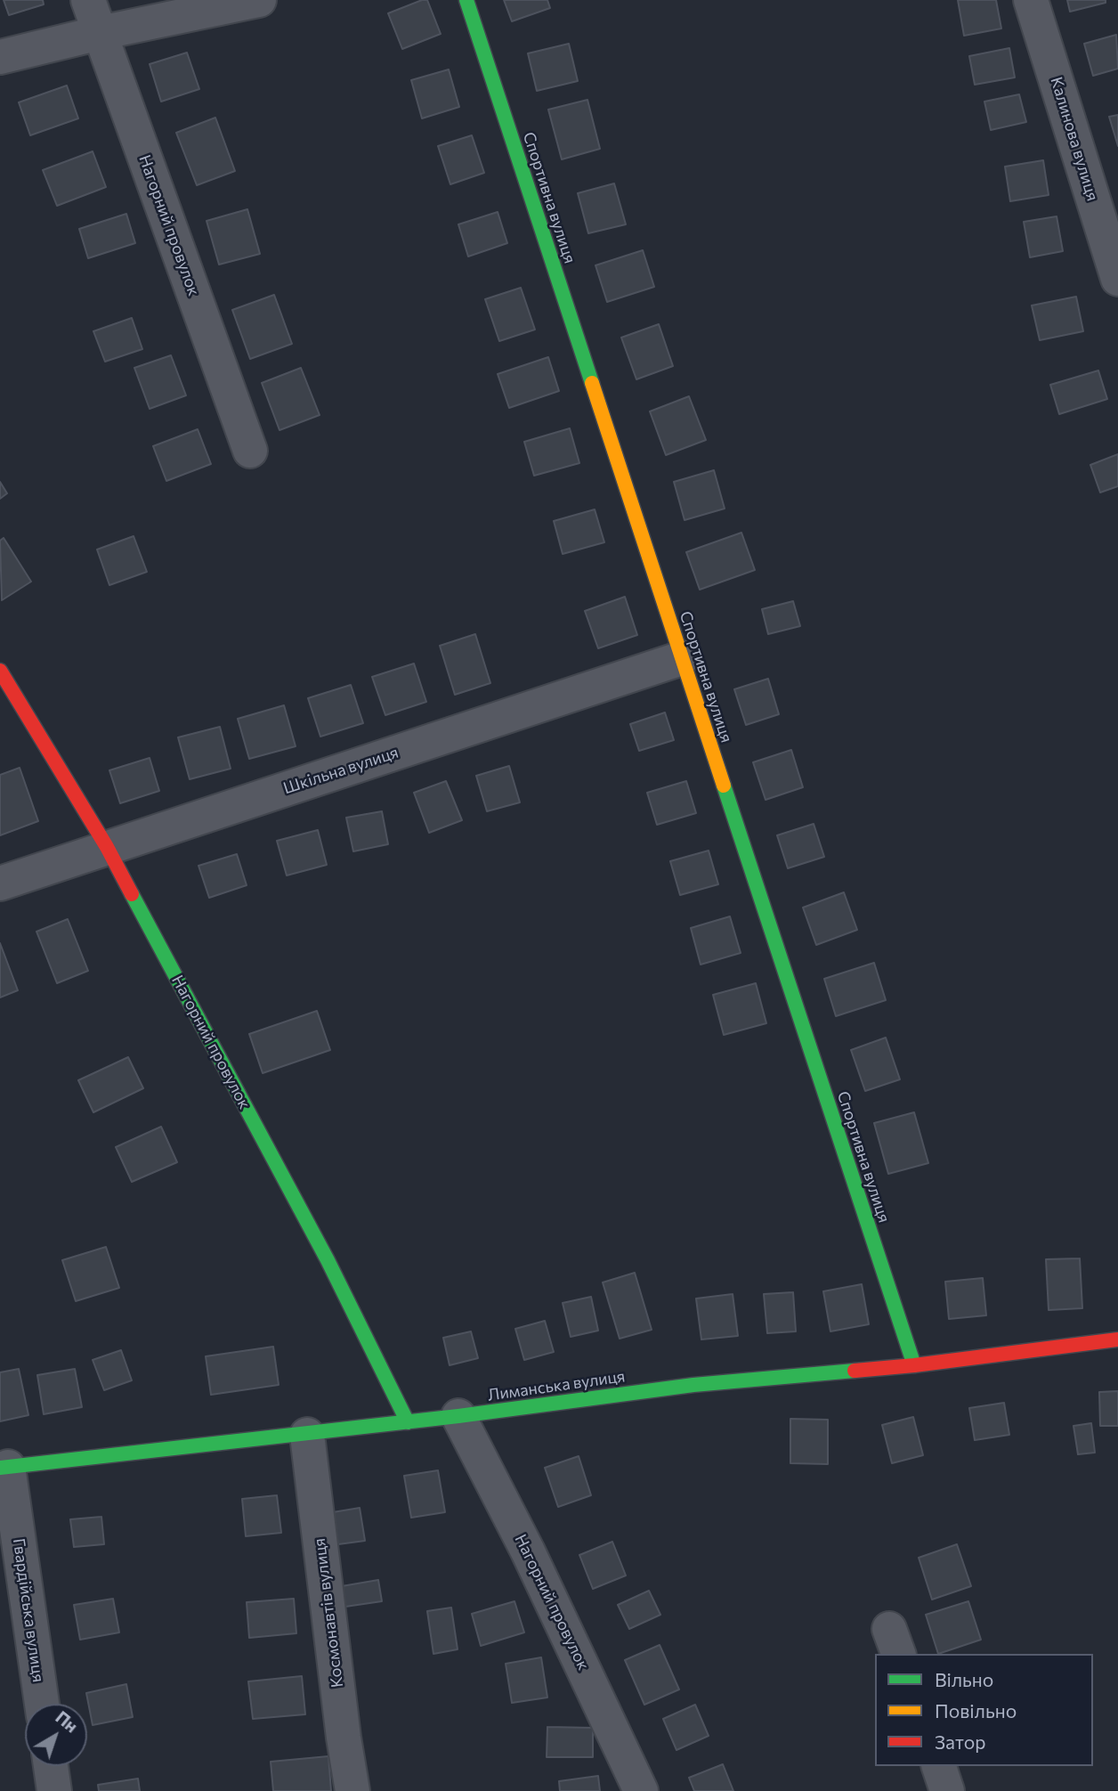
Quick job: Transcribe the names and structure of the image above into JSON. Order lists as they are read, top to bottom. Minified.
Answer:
{"streets":{"street":["Калинова вулиця","Спортивна вулиця","Нагорний провулок","Шкільна вулиця","Лиманська вулиця","Гвардійська вулиця","Космонавтів вулиця"]},"crossings":[["Спортивна вулиця","Шкільна вулиця"],["Спортивна вулиця","Лиманська вулиця"],["Нагорний провулок","Шкільна вулиця"],["Нагорний провулок","Лиманська вулиця"],["Лиманська вулиця","Гвардійська вулиця"],["Лиманська вулиця","Космонавтів вулиця"]],"legend":["Вільно","Повільно","Затор"],"north":"top right"}
